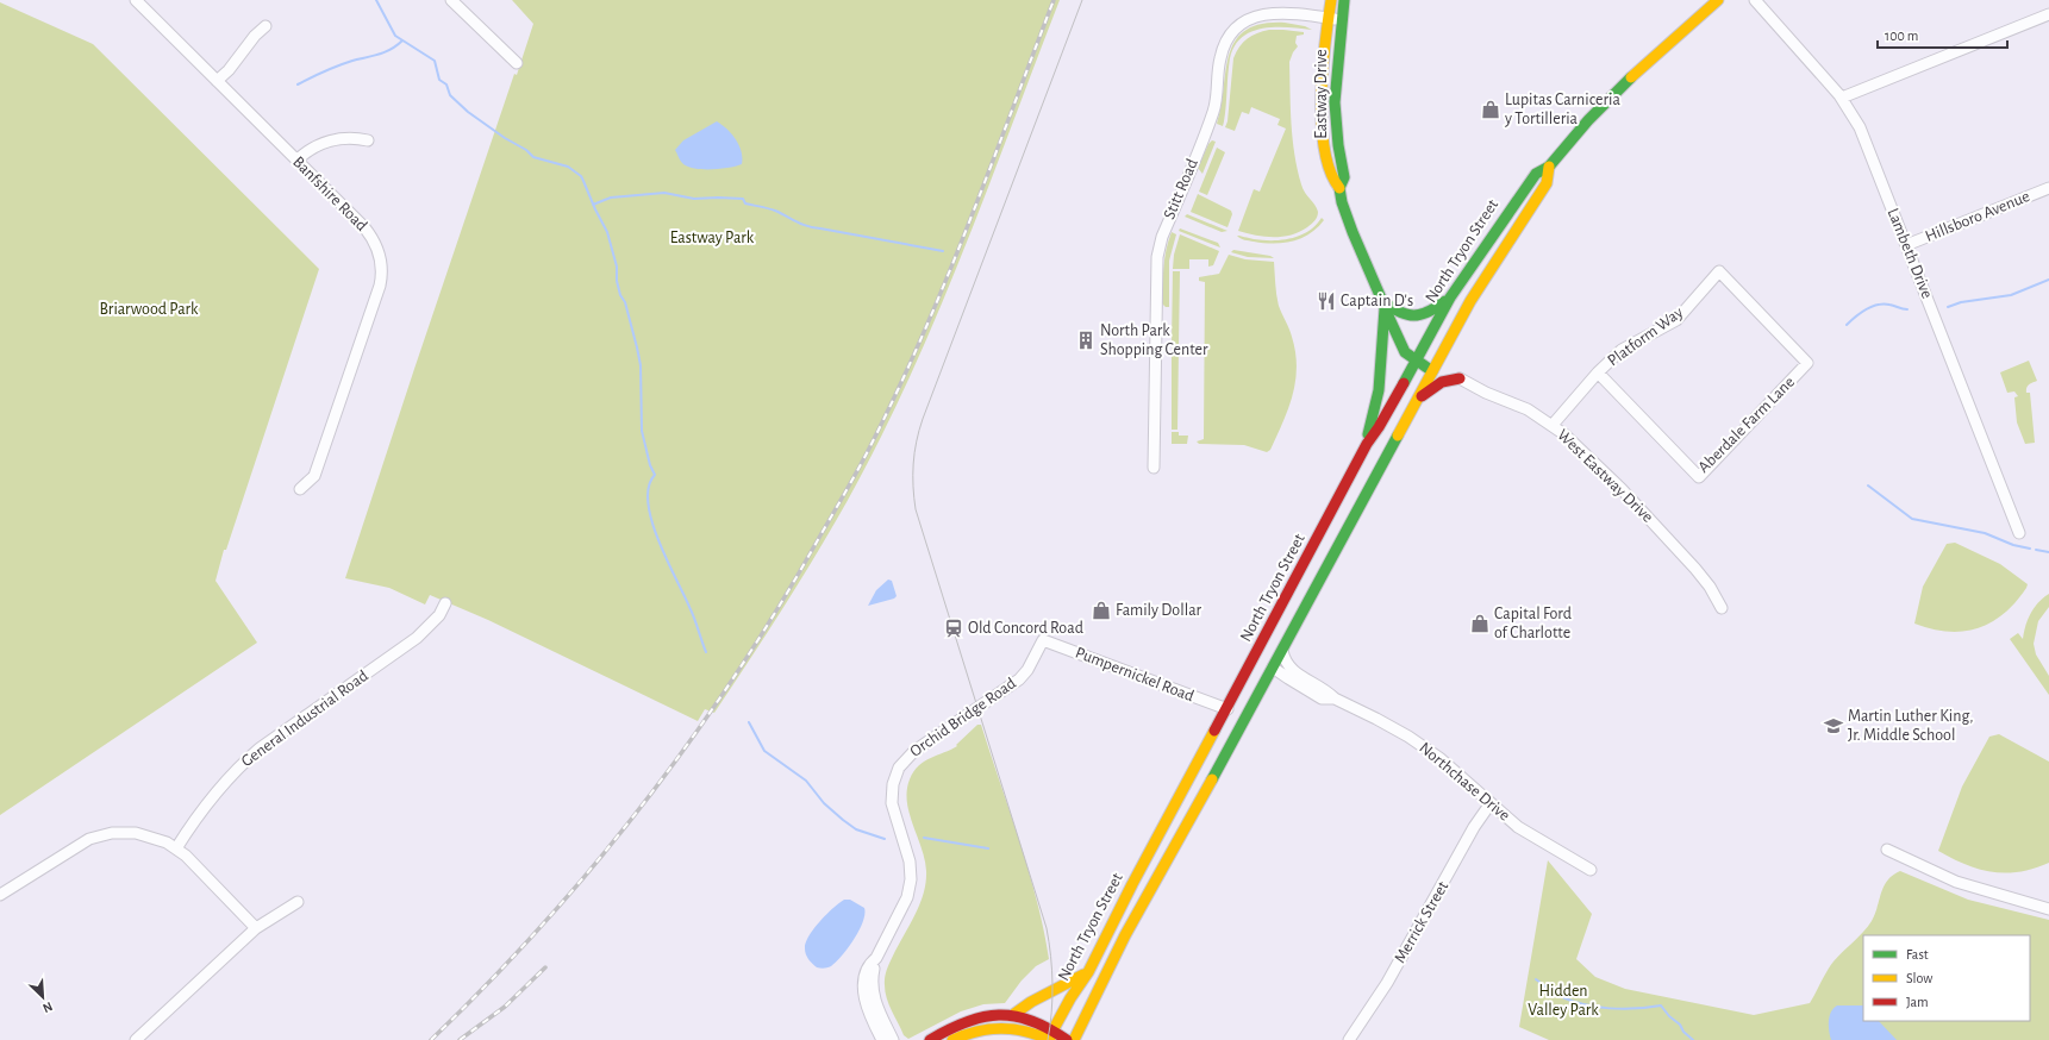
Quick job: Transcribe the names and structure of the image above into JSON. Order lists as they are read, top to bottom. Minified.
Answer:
{"streets":{"main road":["Eastway Drive","North Tryon Street"],"street":["Stitt Road","Banfshire Road","Hillsboro Avenue","Lambeth Drive","Platform Way","Aberdale Farm Lane","West Eastway Drive","Pumpernickel Road","Orchid Bridge Road","General Industrial Road","Northchase Drive","Merrick Street"]},"crossings":[["Eastway Drive","Stitt Road"],["Eastway Drive","North Tryon Street"],["Hillsboro Avenue","Lambeth Drive"],["North Tryon Street","Pumpernickel Road"],["North Tryon Street","Northchase Drive"],["Platform Way","Aberdale Farm Lane"],["Platform Way","West Eastway Drive"],["Pumpernickel Road","Orchid Bridge Road"],["Northchase Drive","Merrick Street"]],"parks":["Eastway Park","Briarwood Park","Hidden Valley Park"],"places":{"shop":["Lupitas Carniceria y Tortilleria","Family Dollar","Capital Ford of Charlotte"],"restaurant":["Captain D's"],"building":["North Park Shopping Center"],"station":["Old Concord Road"],"school or university":["Martin Luther King, Jr. Middle School"]},"legend":["Fast","Slow","Jam"],"scale_bar":"100 m","north":"bottom right"}
